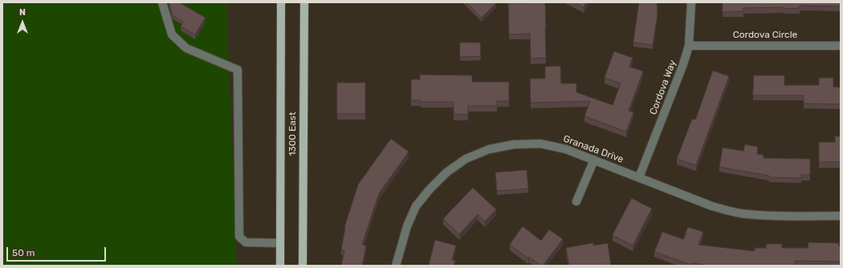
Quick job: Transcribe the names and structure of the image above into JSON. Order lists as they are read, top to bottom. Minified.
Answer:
{"streets":{"main road":["1300 East"],"street":["Cordova Circle","Cordova Way","Granada Drive"]},"crossings":[["Cordova Circle","Cordova Way"],["Cordova Way","Granada Drive"]],"scale_bar":"50 m","north":"top"}
